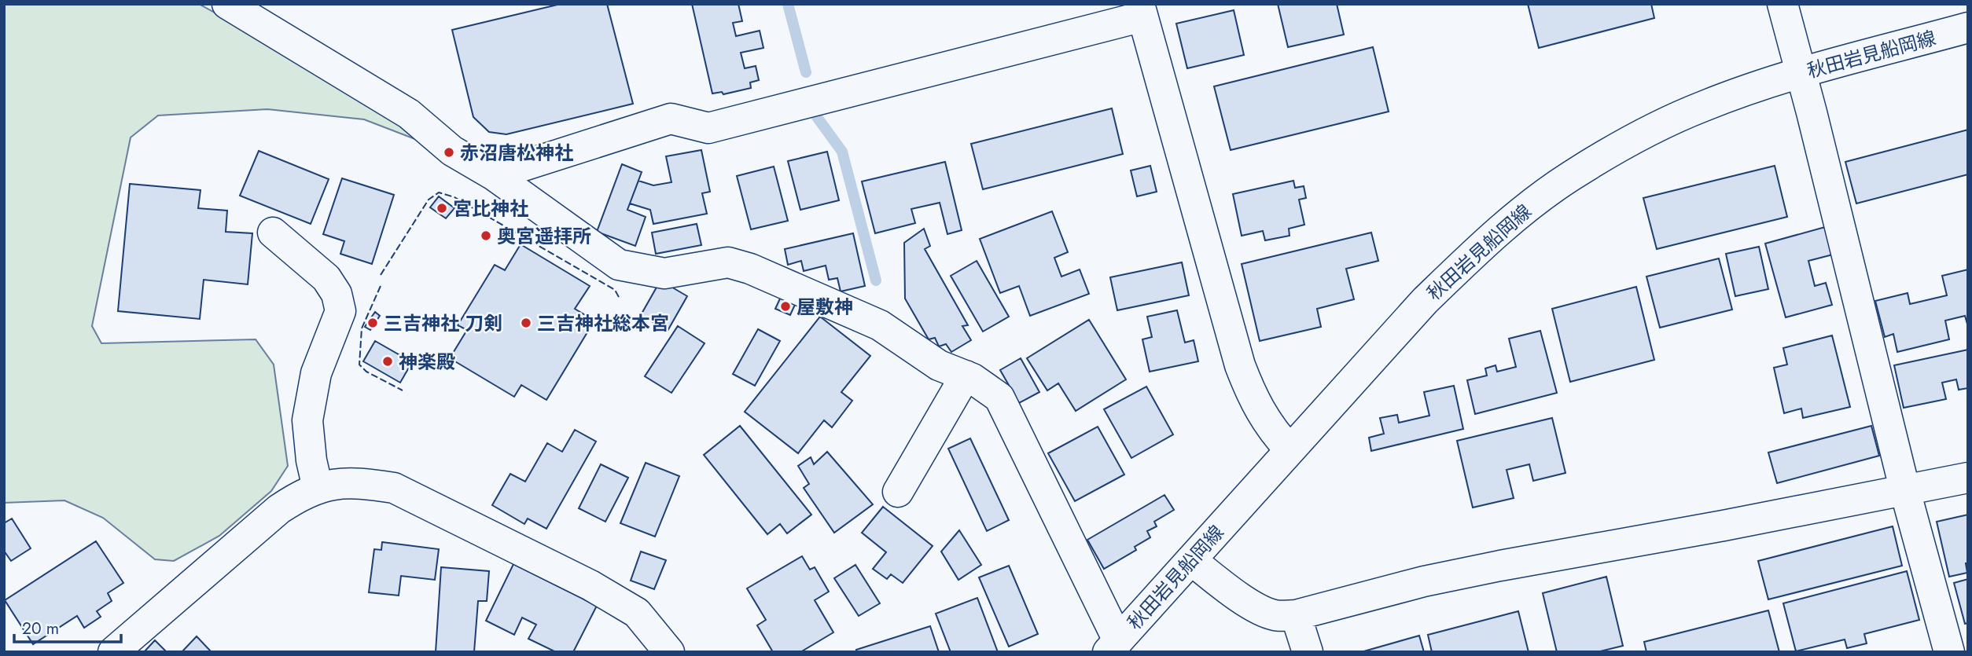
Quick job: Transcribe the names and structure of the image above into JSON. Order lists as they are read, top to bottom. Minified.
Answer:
{"streets":{"street":["秋田岩見船岡線"]},"places":["赤沼唐松神社","宮比神社","奥宮遥拝所","屋敷神","三吉神社 刀剣","三吉神社総本宮","神楽殿"],"scale_bar":"20 m"}
